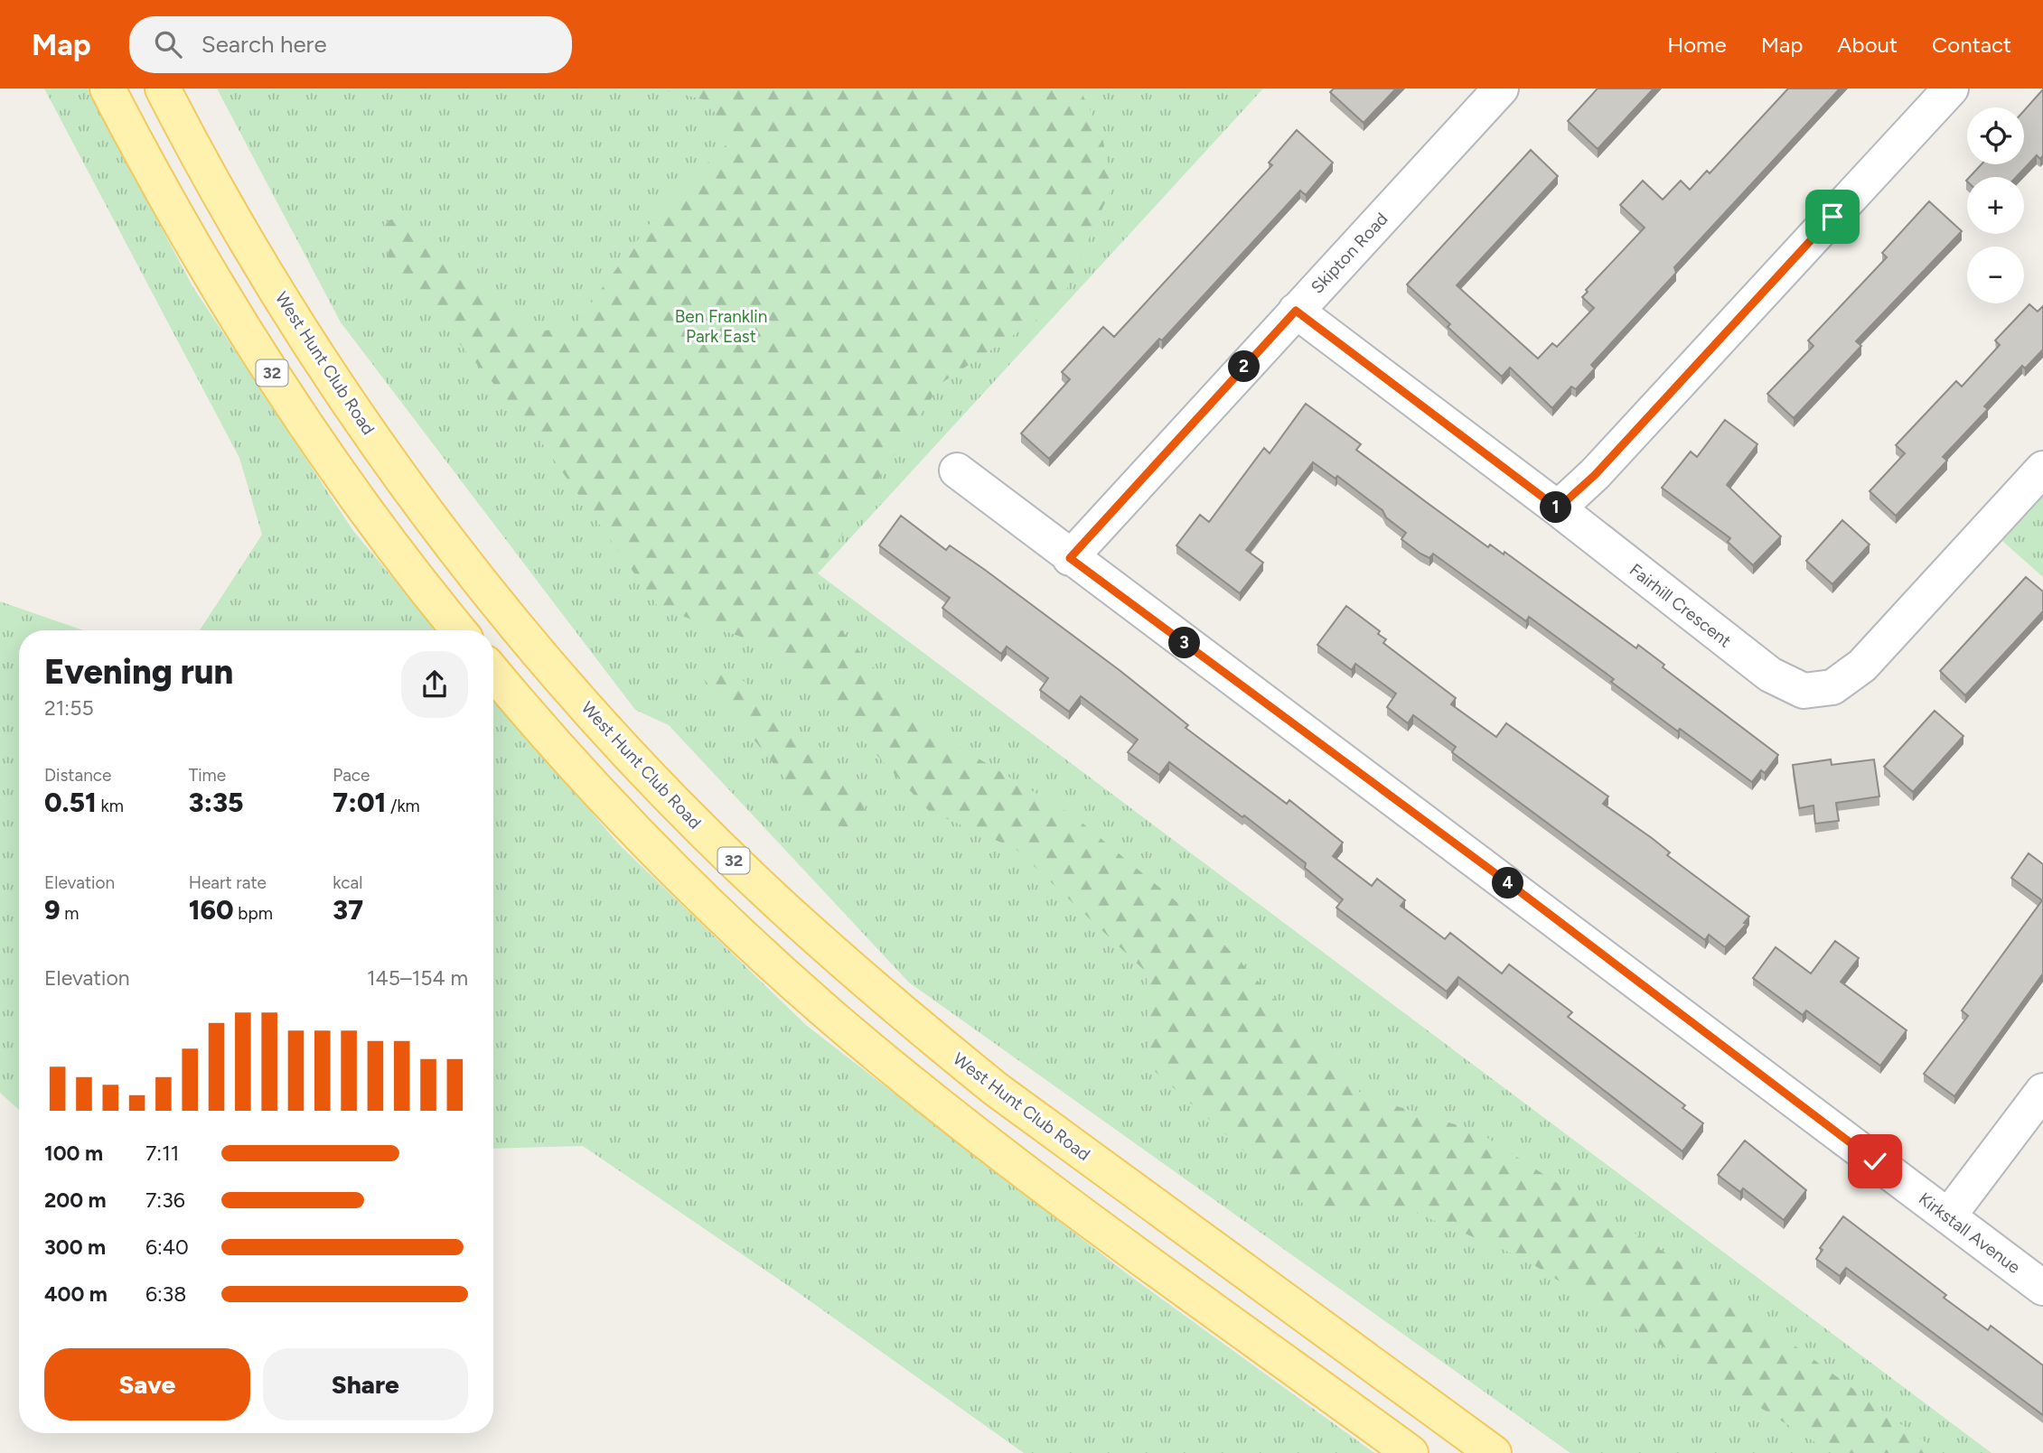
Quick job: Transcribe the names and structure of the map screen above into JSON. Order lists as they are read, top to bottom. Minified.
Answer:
{"streets":{"main road":["West Hunt Club Road","32"],"street":["Skipton Road","Fairhill Crescent","Kirkstall Avenue"]},"crossings":[["Skipton Road","Fairhill Crescent"],["Skipton Road","Kirkstall Avenue"]],"parks":["Ben Franklin Park East"],"page":{"header":"Map","search":"Search here","nav":["Home","Map","About","Contact"],"map_buttons":["+","−"],"pins":["2","1","3","4"],"heading":["Evening run","21:55"],"stats":[["Distance","0.51 km"],["Time","3:35"],["Pace","7:01 /km"],["Elevation","9 m"],["Heart rate","160 bpm"],["kcal","37"]],"chart":["Elevation","145–154 m"],"list":[{"name":"100 m","note":"7:11"},{"name":"200 m","note":"7:36"},{"name":"300 m","note":"6:40"},{"name":"400 m","note":"6:38"}],"buttons":["Save","Share"]}}
